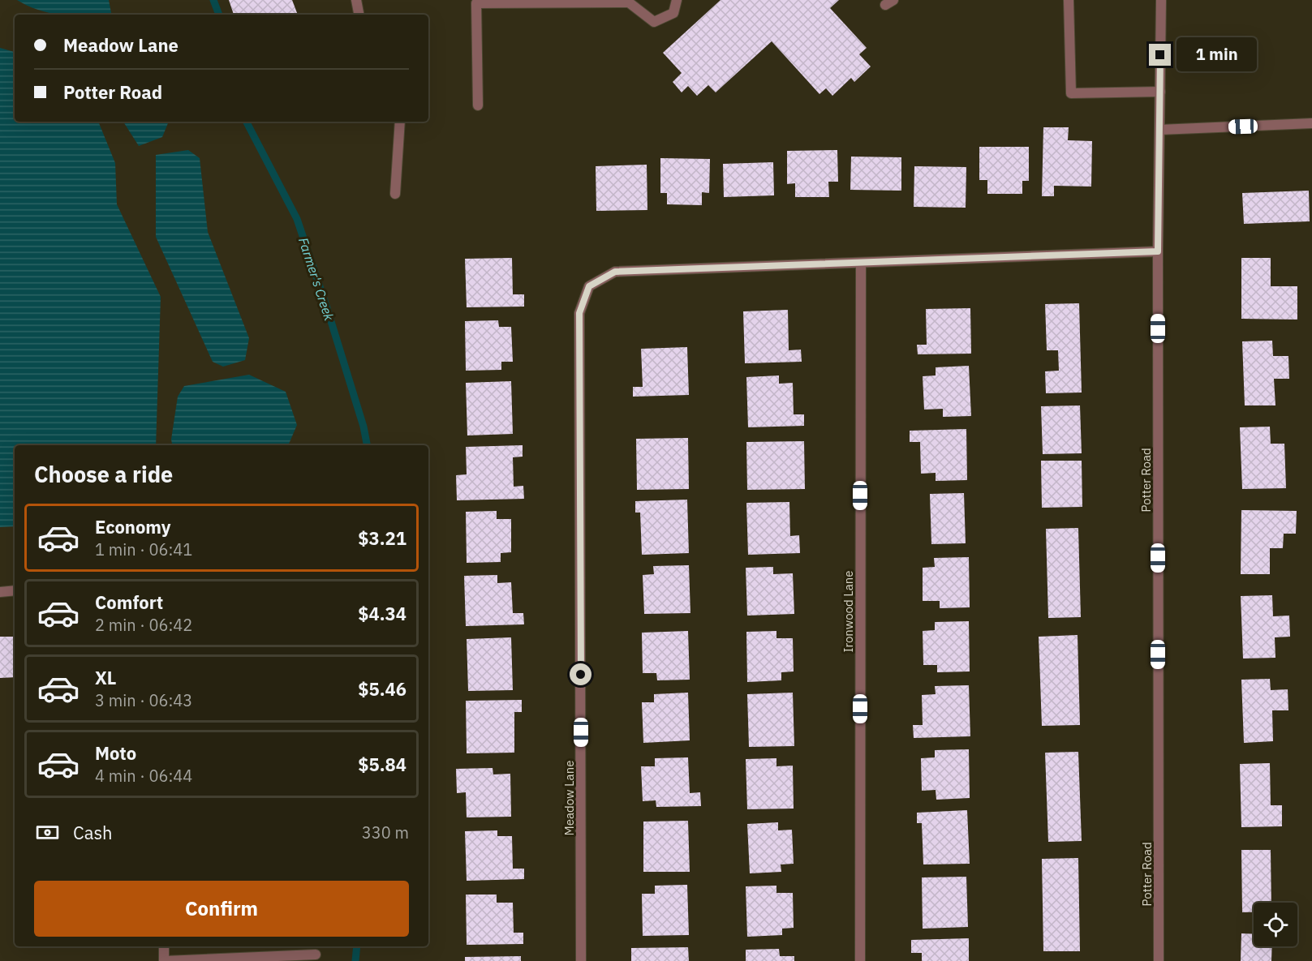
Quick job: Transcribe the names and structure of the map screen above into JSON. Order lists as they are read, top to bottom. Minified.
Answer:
{"streets":{"street":["Potter Road","Ironwood Lane","Meadow Lane"]},"crossings":[["Ironwood Lane","Meadow Lane"]],"water":["Farmer's Creek"],"page":{"banner":["Meadow Lane","Potter Road"],"bubble":"1 min","heading":"Choose a ride","list":[{"name":"Economy","note":"1 min · 06:41","value":"$3.21"},{"name":"Comfort","note":"2 min · 06:42","value":"$4.34"},{"name":"XL","note":"3 min · 06:43","value":"$5.46"},{"name":"Moto","note":"4 min · 06:44","value":"$5.84"}],"pay":["Cash","330 m"],"buttons":"Confirm"}}
